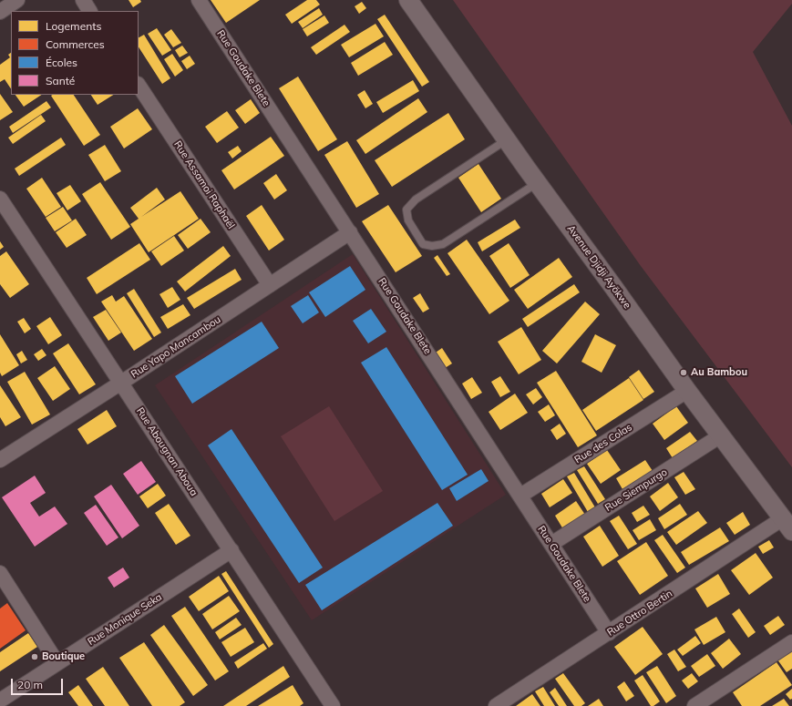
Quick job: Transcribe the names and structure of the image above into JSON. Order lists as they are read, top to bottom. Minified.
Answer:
{"streets":{"street":["Rue Goudake Blete","Rue Assamoi Raphaël","Avenue Djidji Ayökwe","Rue Yapo Mancambou","Rue des Colas","Rue Abougnan Aboua","Rue Siempurgo","Rue Ottro Bertin","Rue Monique Seka"]},"crossings":[["Rue Goudake Blete","Rue Yapo Mancambou"],["Rue Goudake Blete","Rue des Colas"],["Rue Goudake Blete","Rue Siempurgo"],["Rue Goudake Blete","Rue Ottro Bertin"],["Rue Assamoi Raphaël","Rue Yapo Mancambou"],["Avenue Djidji Ayökwe","Rue des Colas"],["Avenue Djidji Ayökwe","Rue Siempurgo"],["Avenue Djidji Ayökwe","Rue Ottro Bertin"],["Rue Yapo Mancambou","Rue Abougnan Aboua"],["Rue Abougnan Aboua","Rue Monique Seka"]],"places":["Au Bambou","Boutique"],"legend":["Logements","Commerces","Écoles","Santé"],"scale_bar":"20 m"}
